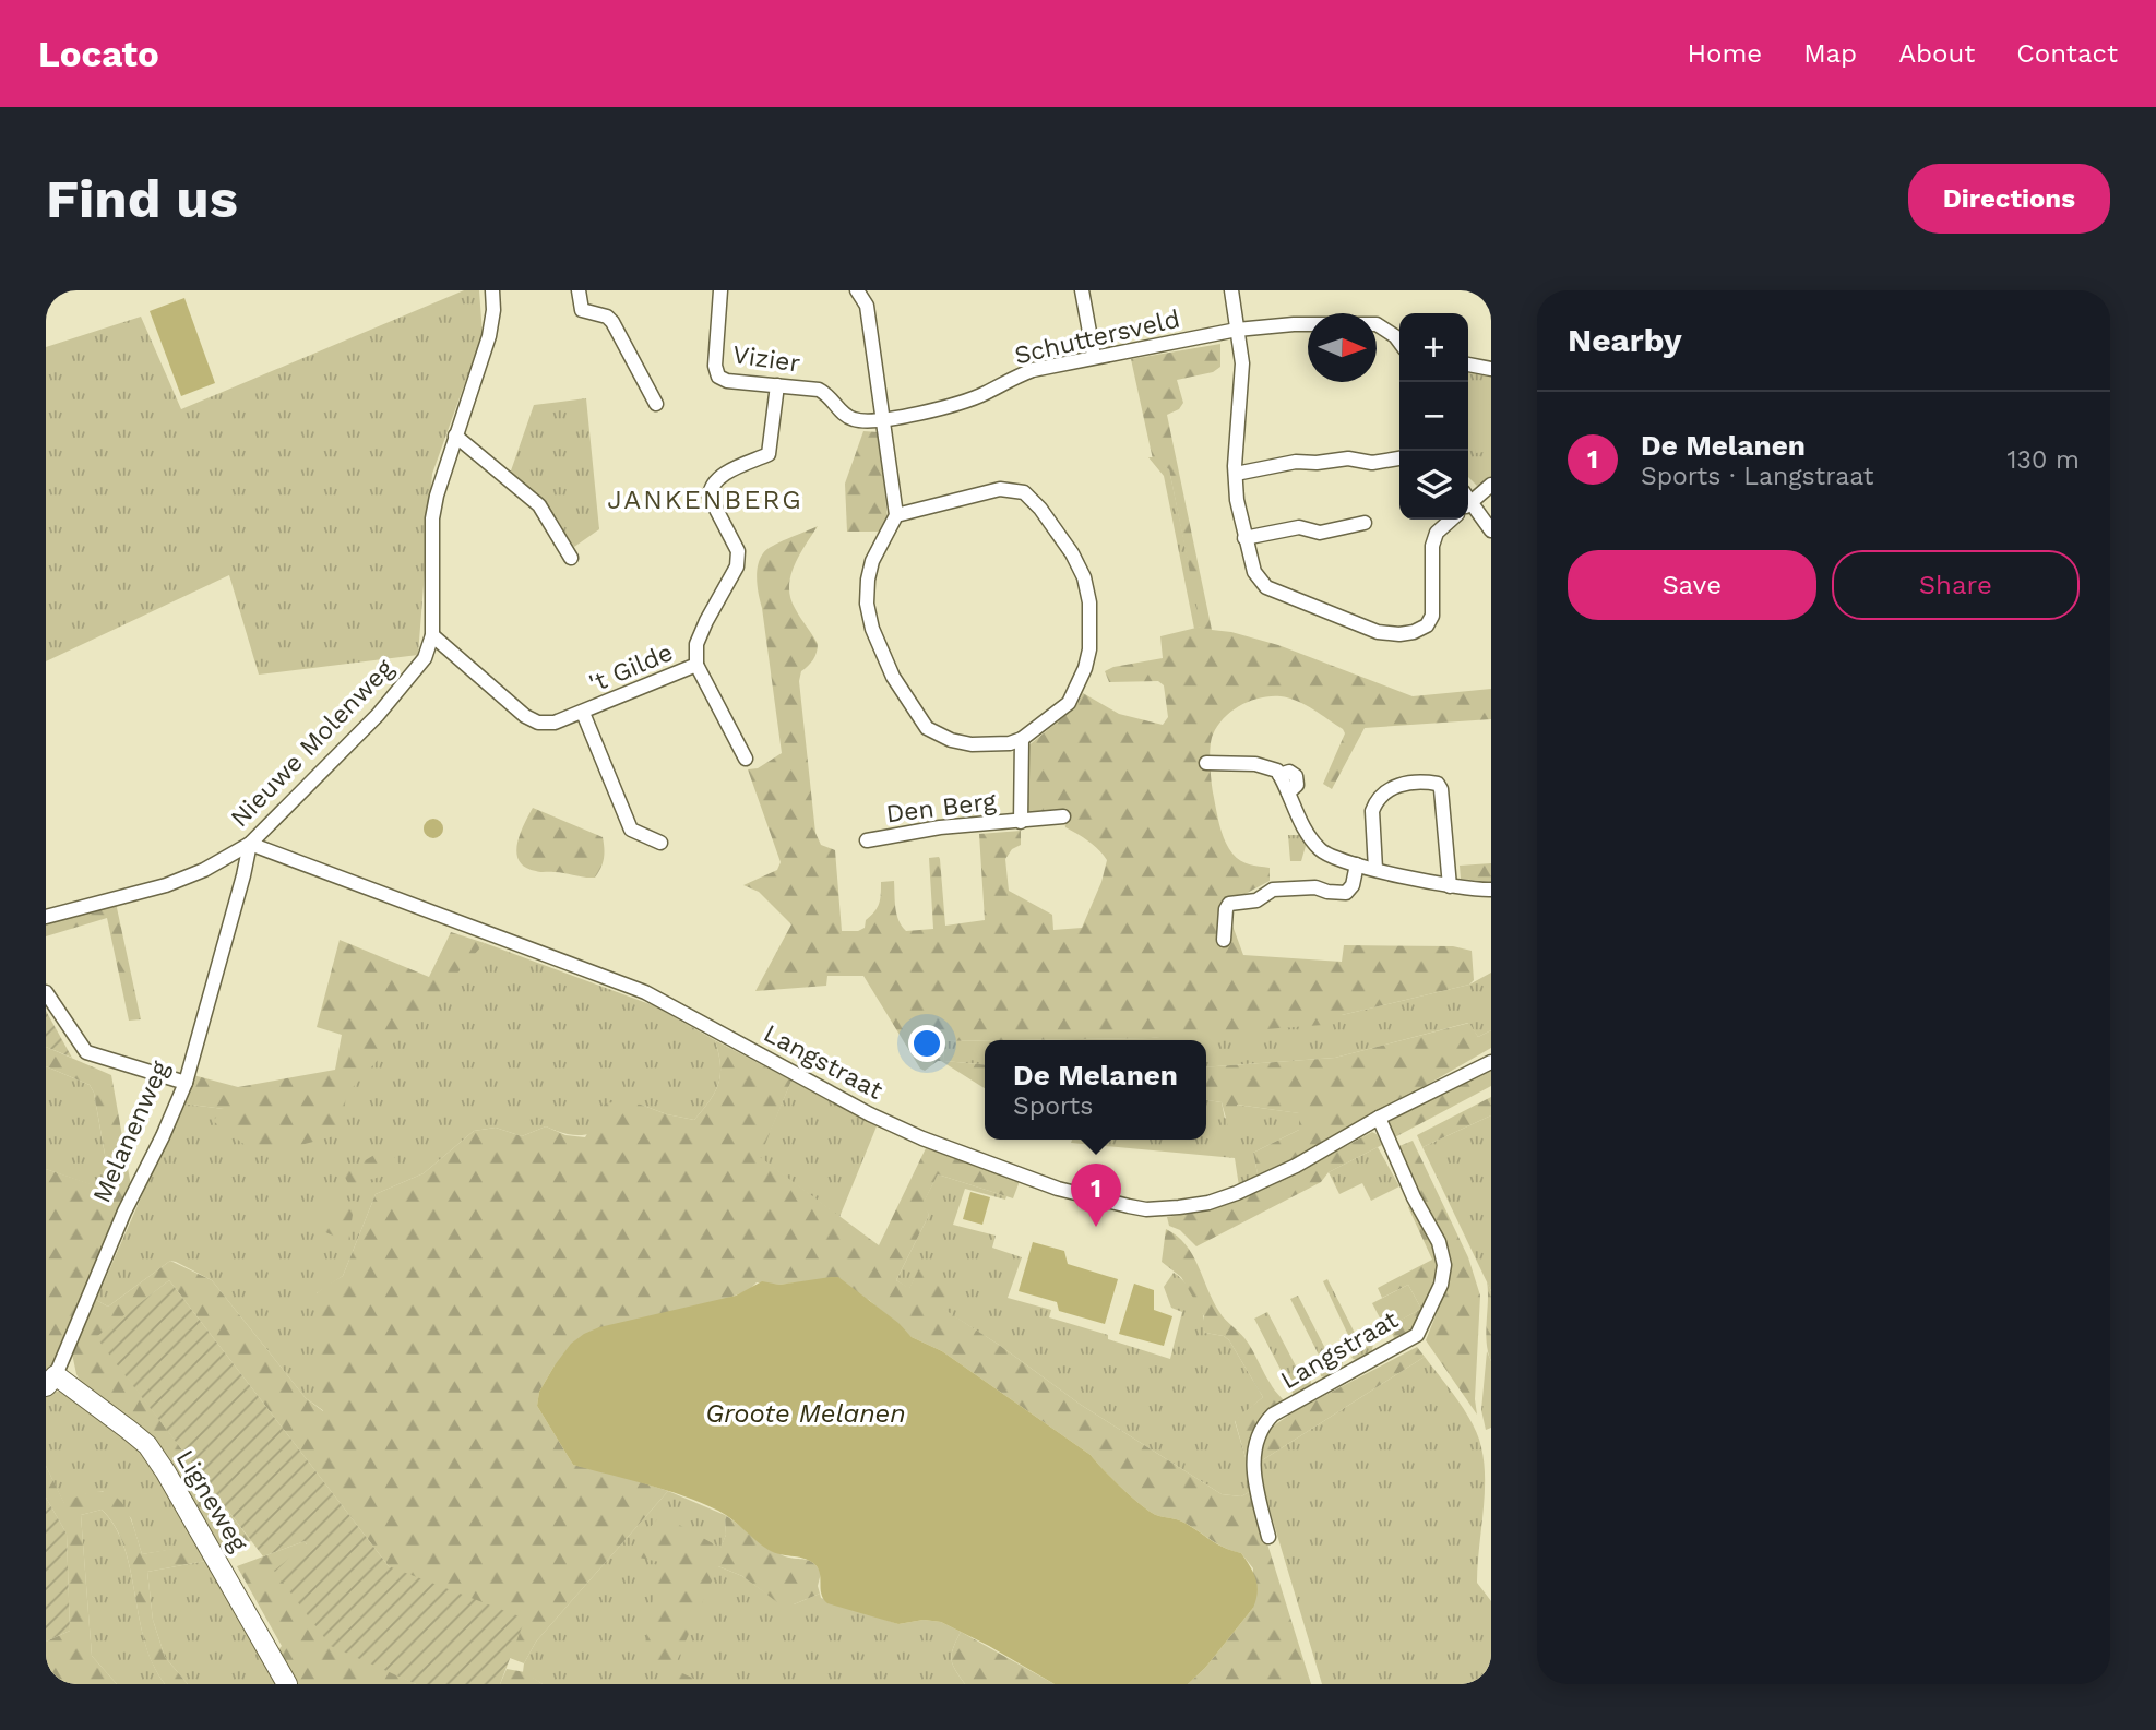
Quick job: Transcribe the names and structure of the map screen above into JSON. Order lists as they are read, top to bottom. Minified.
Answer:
{"streets":{"street":["Schuttersveld","Vizier","'t Gilde","Nieuwe Molenweg","Den Berg","Langstraat","Melanenweg","Ligneweg"]},"crossings":[["Schuttersveld","Vizier"],["Vizier","'t Gilde"],["'t Gilde","Nieuwe Molenweg"],["Nieuwe Molenweg","Langstraat"],["Nieuwe Molenweg","Melanenweg"],["Langstraat","Melanenweg"],["Melanenweg","Ligneweg"]],"districts":["JANKENBERG"],"water":["Groote Melanen"],"north":"right","page":{"header":"Locato","nav":["Home","Map","About","Contact"],"buttons":["Directions",["Save","Share"]],"title":"Find us","heading":"Nearby","map_buttons":["+","−"],"list":[{"mark":"1","name":"De Melanen","note":"Sports · Langstraat","value":"130 m"}],"popup":["De Melanen","Sports"],"pins":"1"}}
